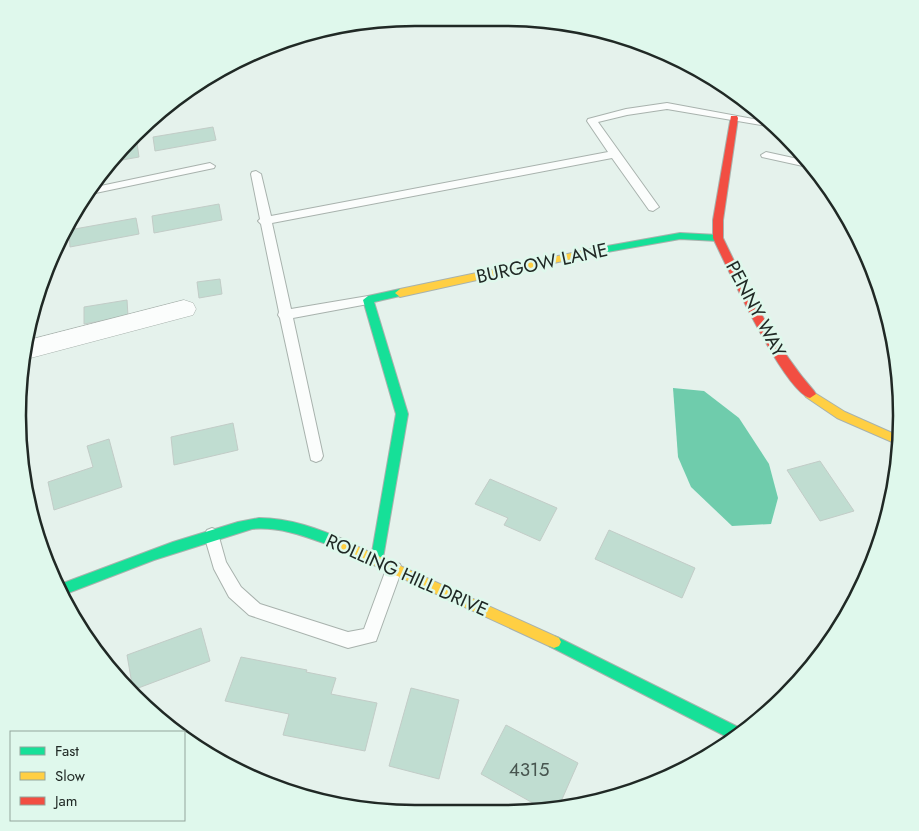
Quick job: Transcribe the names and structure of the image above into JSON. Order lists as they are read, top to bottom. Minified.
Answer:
{"streets":{"street":["BURGOW LANE","PENNY WAY","ROLLING HILL DRIVE"]},"crossings":[["BURGOW LANE","PENNY WAY"]],"house_numbers":["4315"],"legend":["Fast","Slow","Jam"]}
